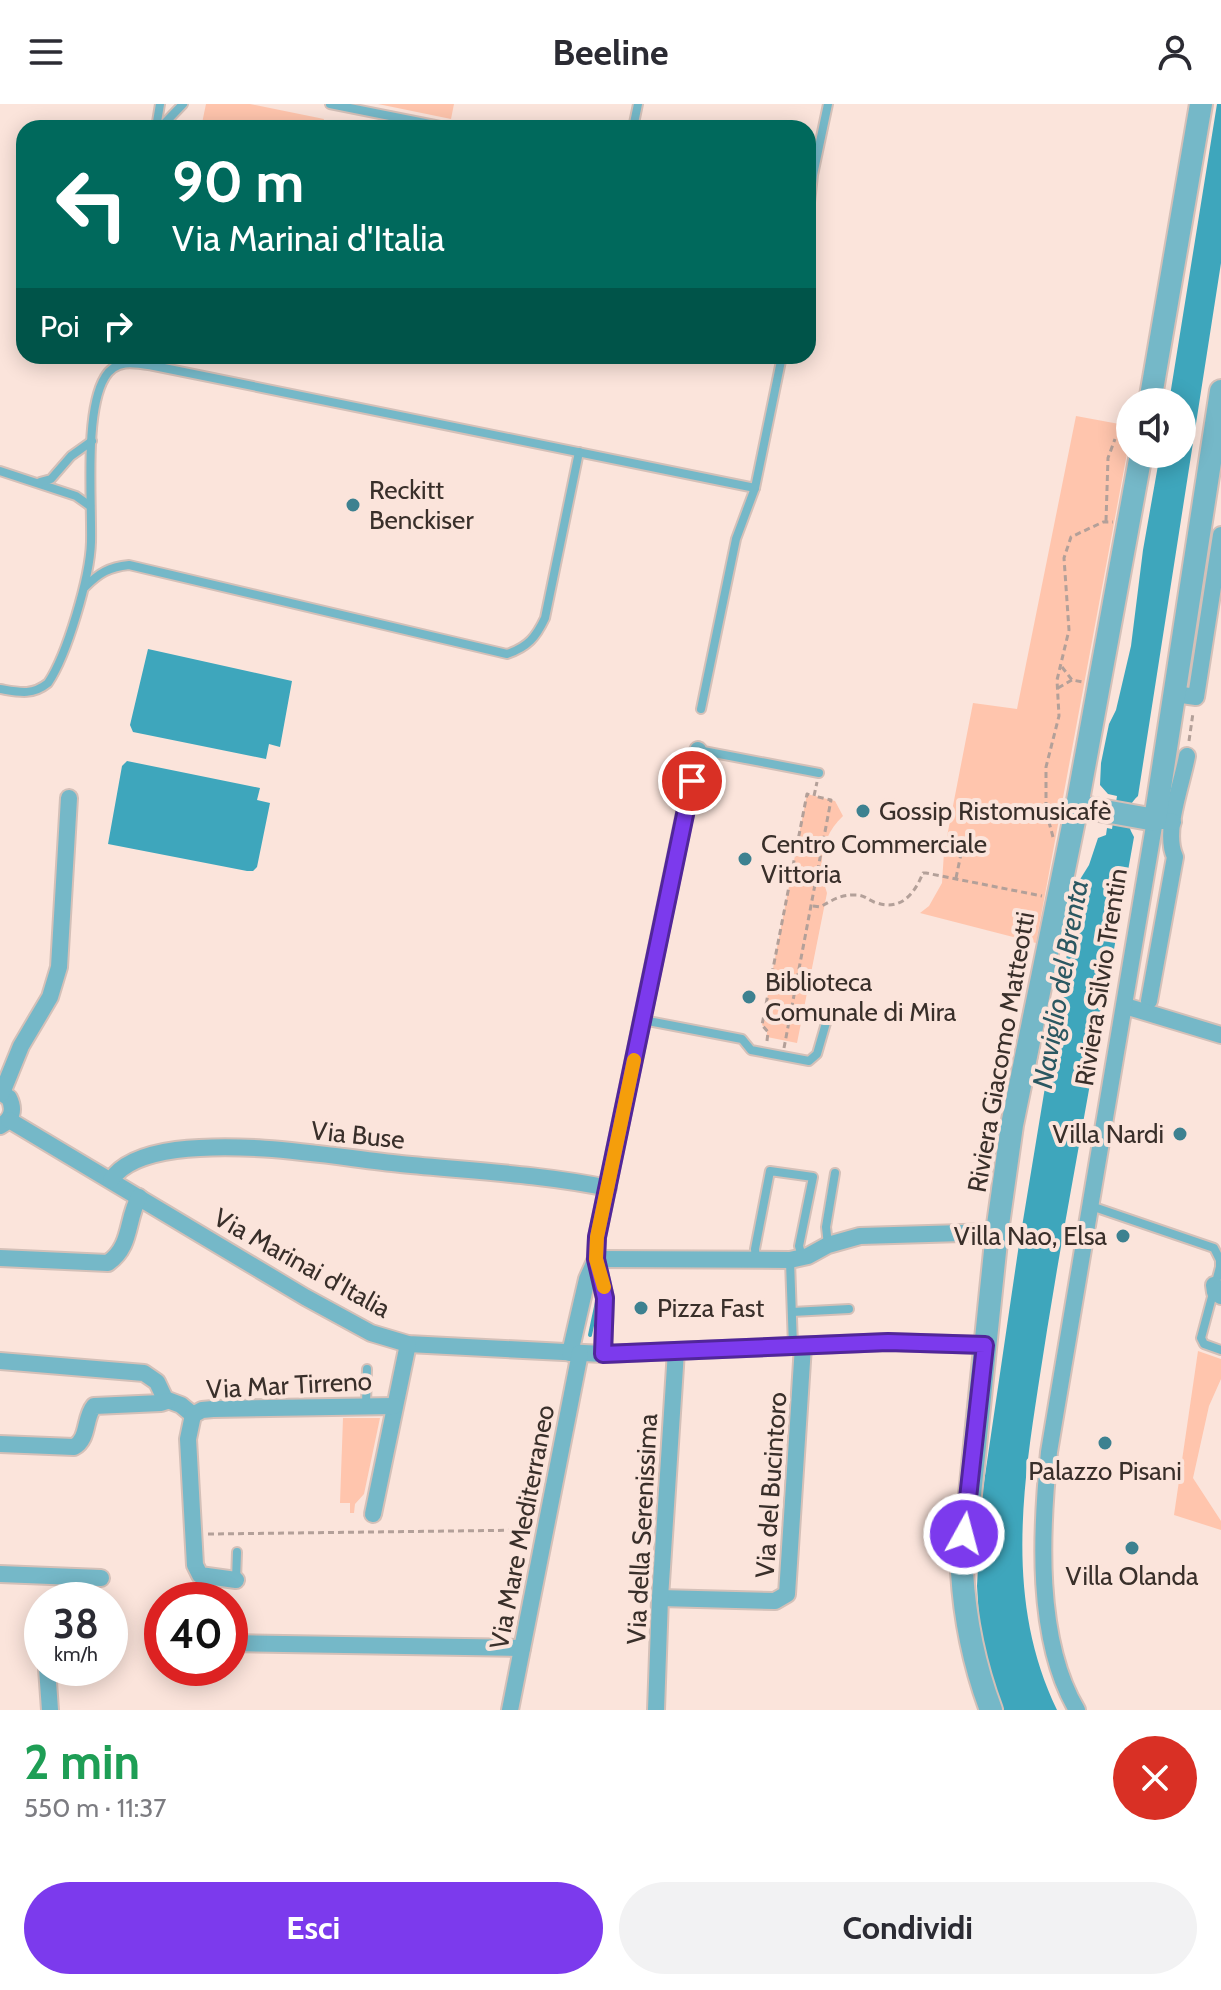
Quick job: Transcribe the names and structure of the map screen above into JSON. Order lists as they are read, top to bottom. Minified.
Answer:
{"streets":{"street":["Riviera Silvio Trentin","Riviera Giacomo Matteotti","Via Buse","Via Marinai d'Italia","Via Mar Tirreno","Via del Bucintoro","Via Mare Mediterraneo","Via della Serenissima"]},"crossings":[["Riviera Giacomo Matteotti","Via Marinai d'Italia"],["Via Buse","Via Marinai d'Italia"],["Via Buse","Via Mare Mediterraneo"],["Via Marinai d'Italia","Via Mar Tirreno"],["Via Marinai d'Italia","Via del Bucintoro"],["Via Marinai d'Italia","Via Mare Mediterraneo"],["Via Marinai d'Italia","Via della Serenissima"],["Via del Bucintoro","Via della Serenissima"]],"water":["Naviglio del Brenta"],"places":["Reckitt Benckiser","Gossip Ristomusicafè","Centro Commerciale Vittoria","Biblioteca Comunale di Mira","Villa Nardi","Villa Nao, Elsa","Pizza Fast","Palazzo Pisani","Villa Olanda"],"page":{"header":"Beeline","turn":["90 m","Via Marinai d'Italia"],"then":"Poi","speed":"38 km/h","limit":"40","heading":["2 min","550 m · 11:37"],"buttons":["Esci","Condividi"]}}
